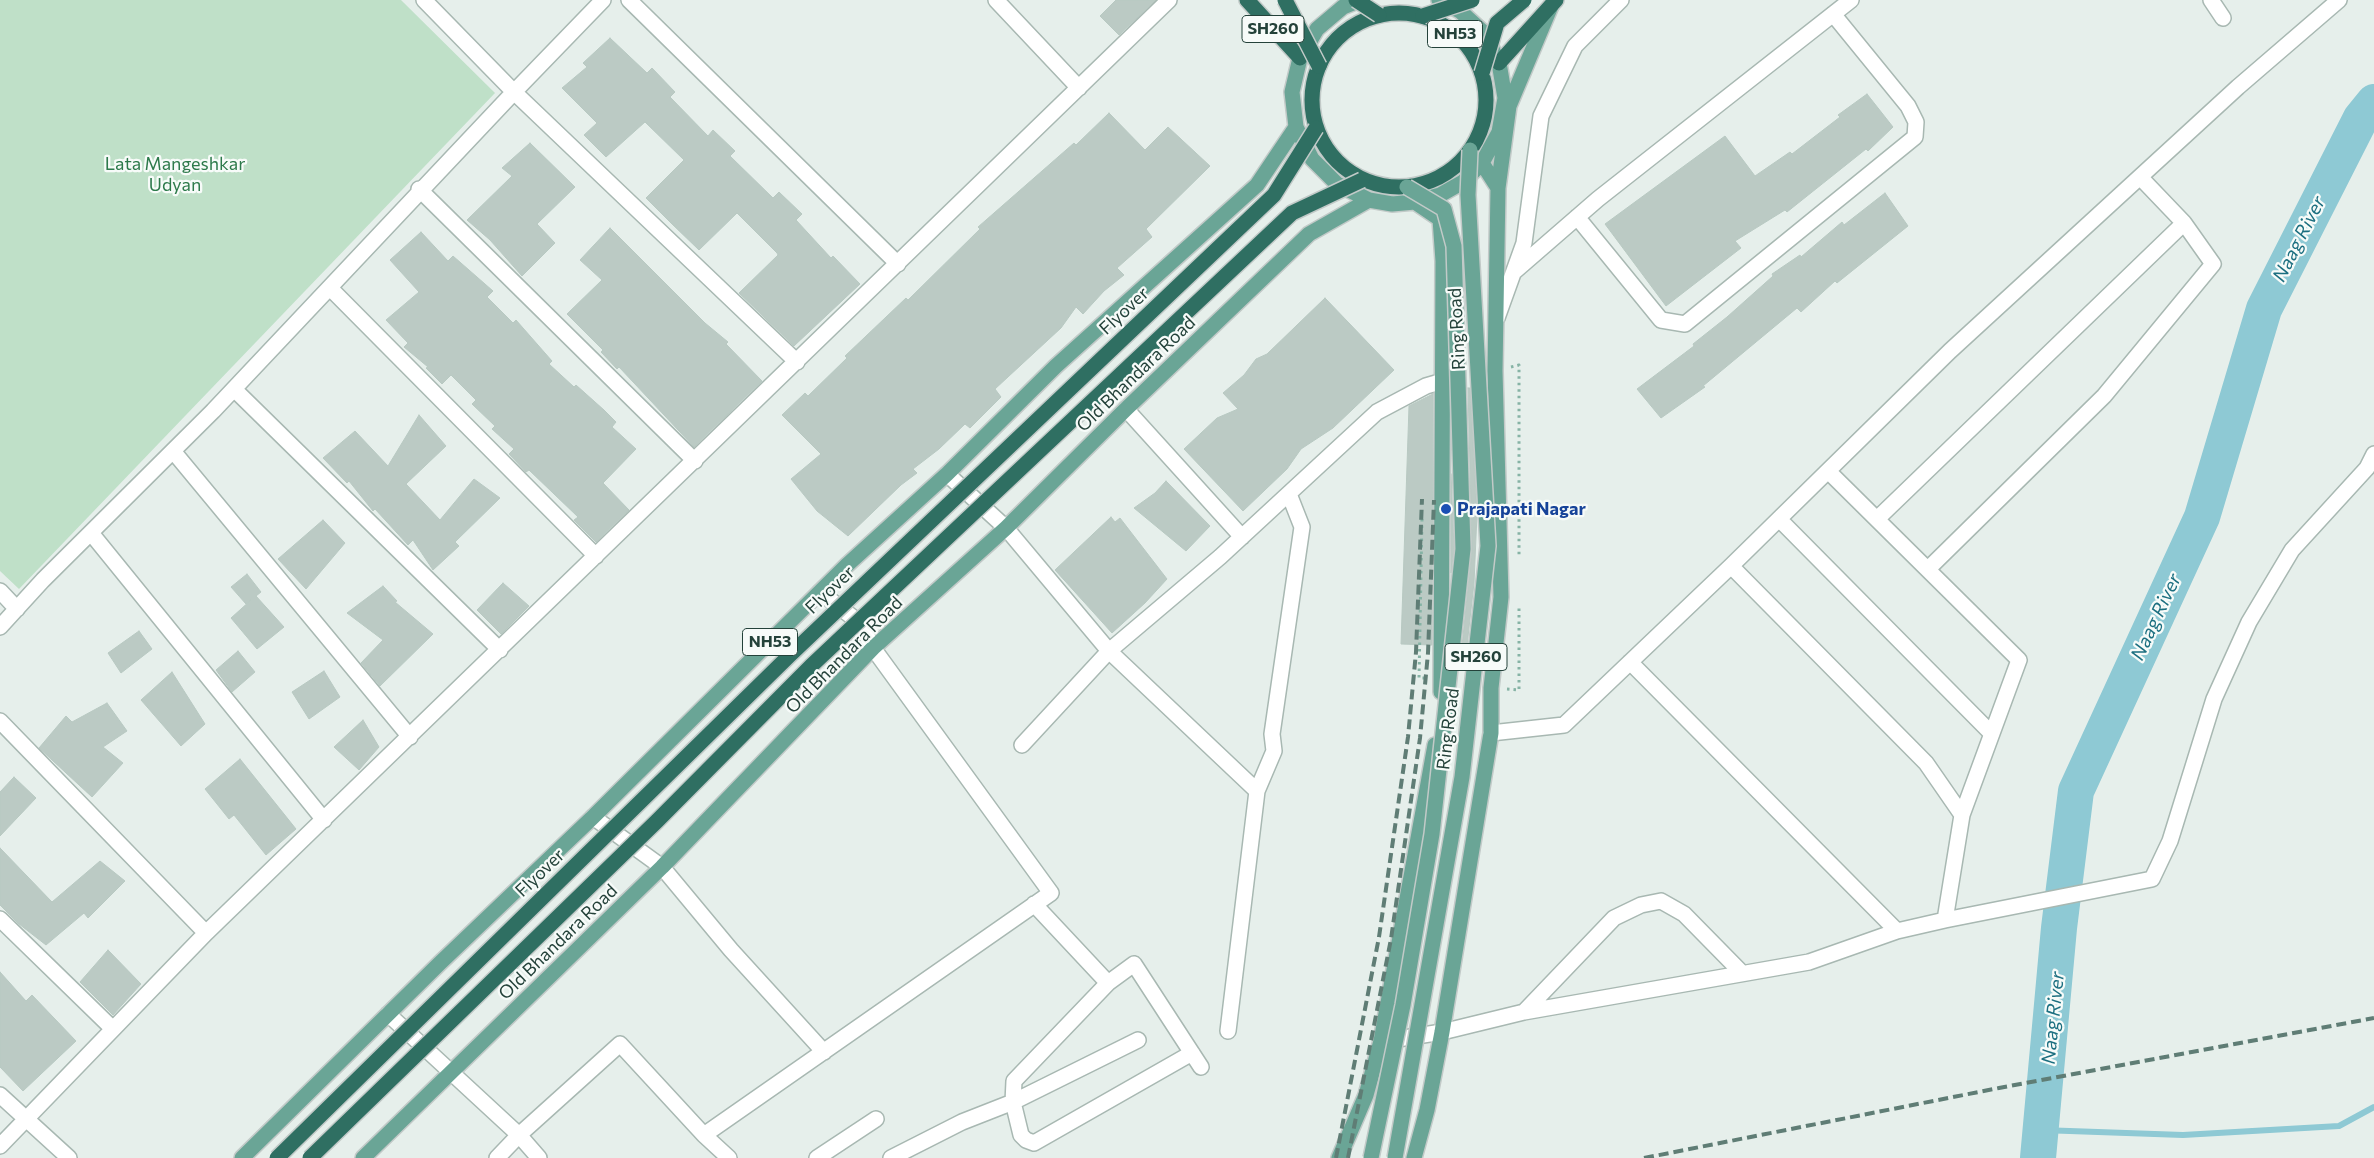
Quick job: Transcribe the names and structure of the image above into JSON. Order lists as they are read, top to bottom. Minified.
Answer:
{"streets":{"highway":["SH260","NH53","Flyover"],"main road":["Ring Road","Old Bhandara Road"]},"crossings":[["SH260","NH53"],["SH260","Flyover"],["SH260","Ring Road"],["NH53","Flyover"],["NH53","Ring Road"],["NH53","Old Bhandara Road"],["Flyover","Ring Road"]],"water":["Naag River"],"parks":["Lata Mangeshkar Udyan"],"places":["Prajapati Nagar"]}
